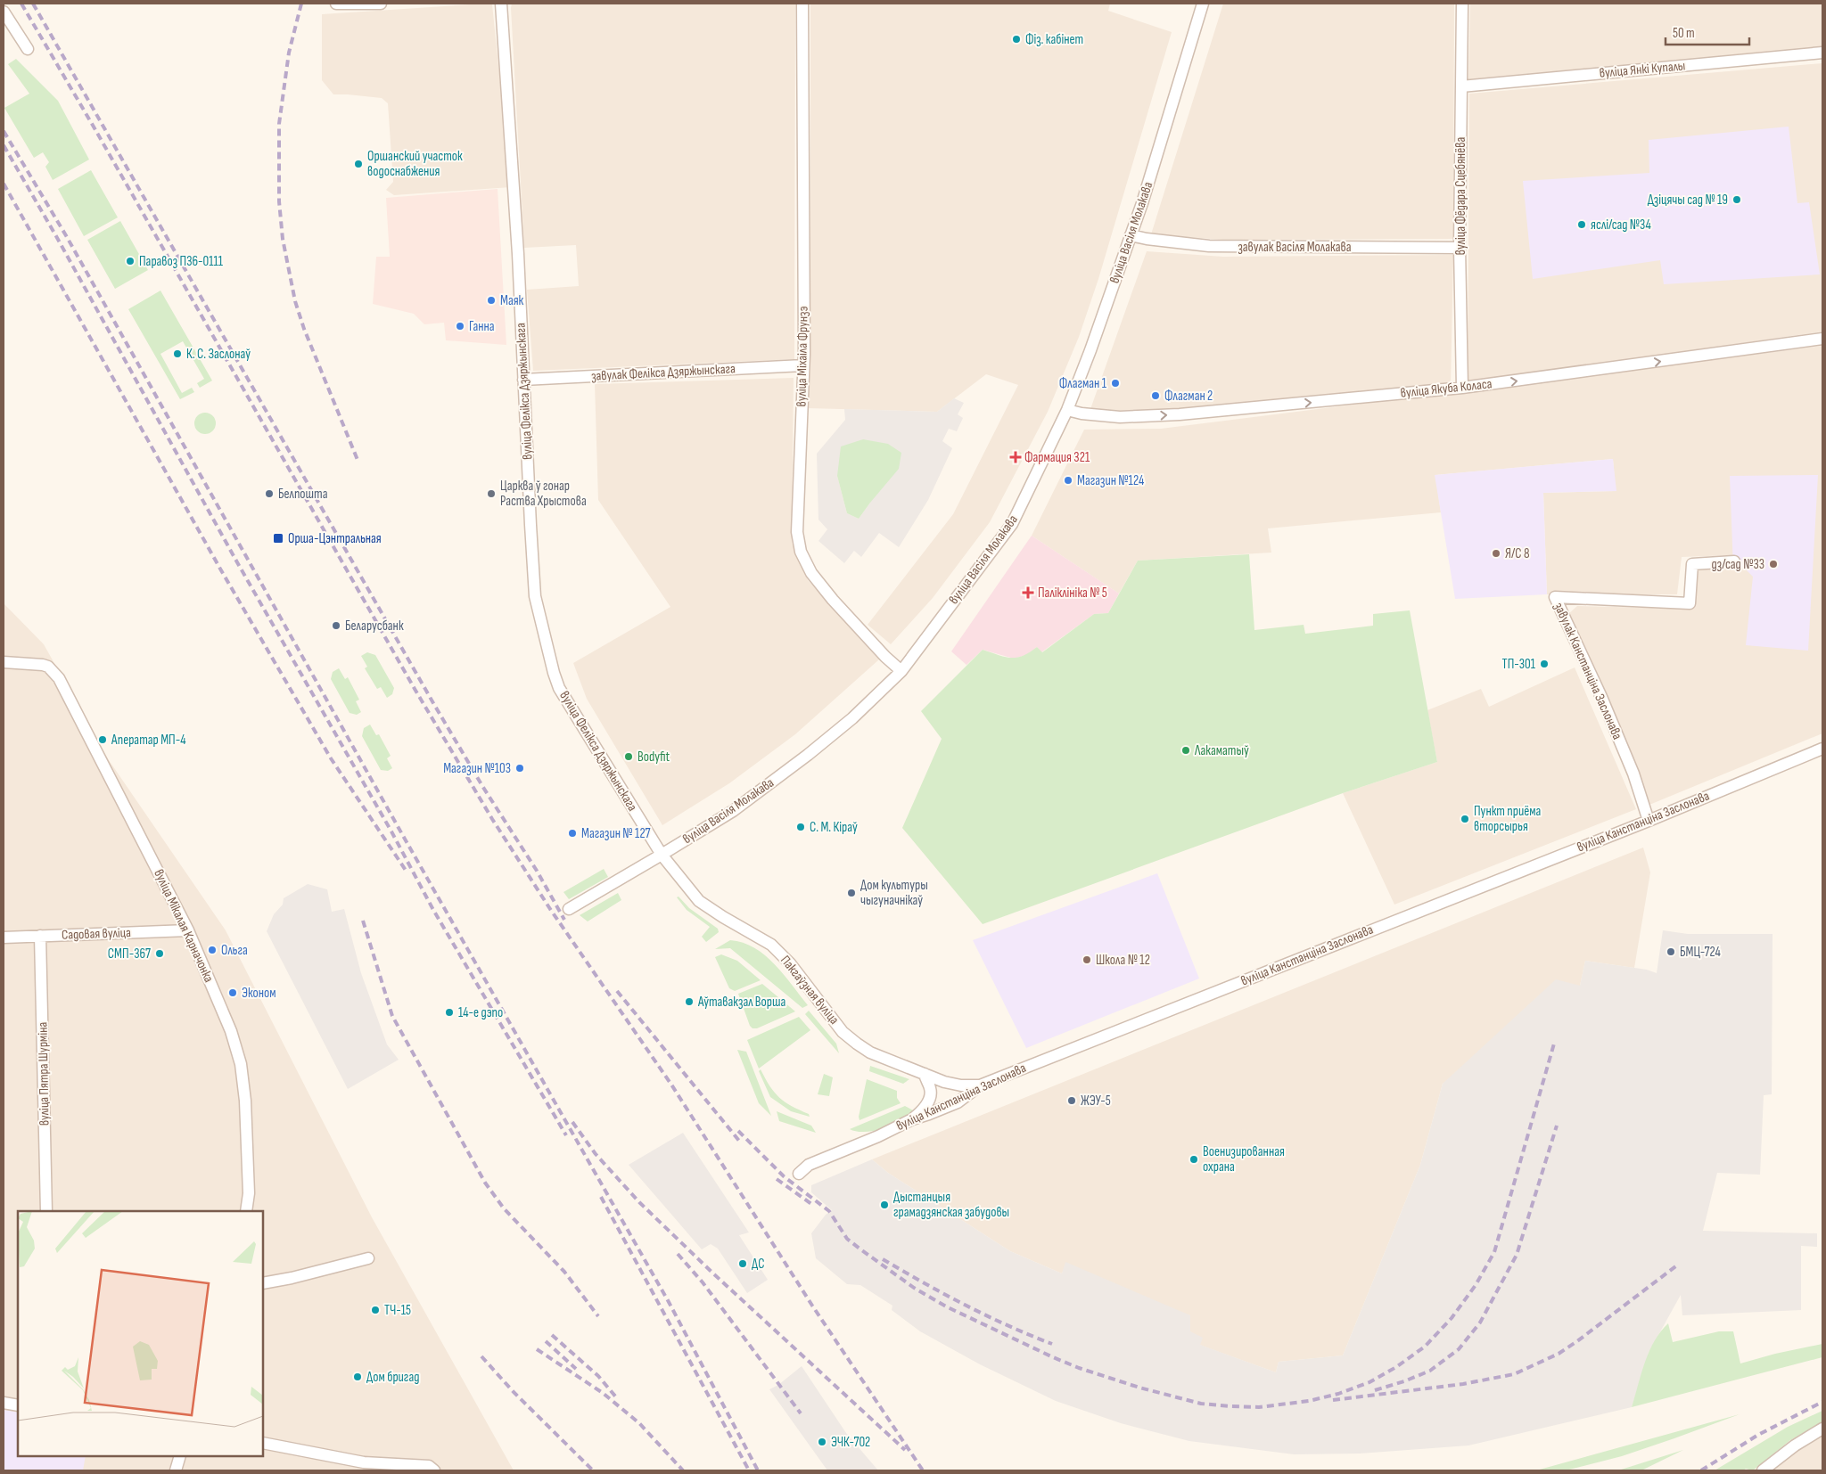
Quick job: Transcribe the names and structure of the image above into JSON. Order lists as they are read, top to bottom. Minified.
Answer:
{"streets":{"street":["вуліца Янкі Купалы","вуліца Фёдара Сцебянёва","вуліца Васіля Молакава","завулак Васіля Молакава","вуліца Міхаіла Фрунзэ","завулак Фелікса Дзяржынскага","вуліца Якуба Коласа","вуліца Фелікса Дзяржынскага","завулак Канстанціна Заслонава","вуліца Канстанціна Заслонава","вуліца Мікалая Карначонка","Садовая вуліца","Пакгаўзная вуліца","вуліца Пятра Шурміна"]},"crossings":[["вуліца Янкі Купалы","вуліца Фёдара Сцебянёва"],["вуліца Фёдара Сцебянёва","завулак Васіля Молакава"],["вуліца Фёдара Сцебянёва","вуліца Якуба Коласа"],["вуліца Васіля Молакава","завулак Васіля Молакава"],["вуліца Васіля Молакава","вуліца Міхаіла Фрунзэ"],["вуліца Васіля Молакава","вуліца Якуба Коласа"],["вуліца Васіля Молакава","вуліца Фелікса Дзяржынскага"],["вуліца Васіля Молакава","Пакгаўзная вуліца"],["вуліца Міхаіла Фрунзэ","завулак Фелікса Дзяржынскага"],["завулак Фелікса Дзяржынскага","вуліца Фелікса Дзяржынскага"],["вуліца Фелікса Дзяржынскага","Пакгаўзная вуліца"],["завулак Канстанціна Заслонава","вуліца Канстанціна Заслонава"],["вуліца Канстанціна Заслонава","Пакгаўзная вуліца"],["вуліца Мікалая Карначонка","Садовая вуліца"],["Садовая вуліца","вуліца Пятра Шурміна"]],"one_way":["вуліца Якуба Коласа"],"places":{"other":["Фіз. кабінет","Оршанский участок водоснабжения","Дзіцячы сад № 19","яслі/сад №34","Паравоз П36-0111","Маяк","Ганна","К. С. Заслонаў","Флагман 1","Флагман 2","Магазин №124","Белпошта","Царква ў гонар Раства Хрыстова","Я/С 8","дз/сад №33","Беларусбанк","ТП-301","Аператар МП-4","Лакаматыў","Bodyfit","Магазин №103","Пункт приёма вторсырья","С. М. Кіраў","Магазин № 127","Дом культуры чыгуначнікаў","Ольга","БМЦ-724","СМП-367","Школа № 12","Эконом","Аўтавакзал Ворша","14-е дэпо","ЖЭУ-5","Военизированная охрана","Дыстанцыя грамадзянская забудовы","ДС","ТЧ-15","Дом бригад","ЭЧК-702"],"health":["Фармация 321","Паліклініка № 5"],"transit":["Орша-Цэнтральная"]},"scale_bar":"50 m"}
